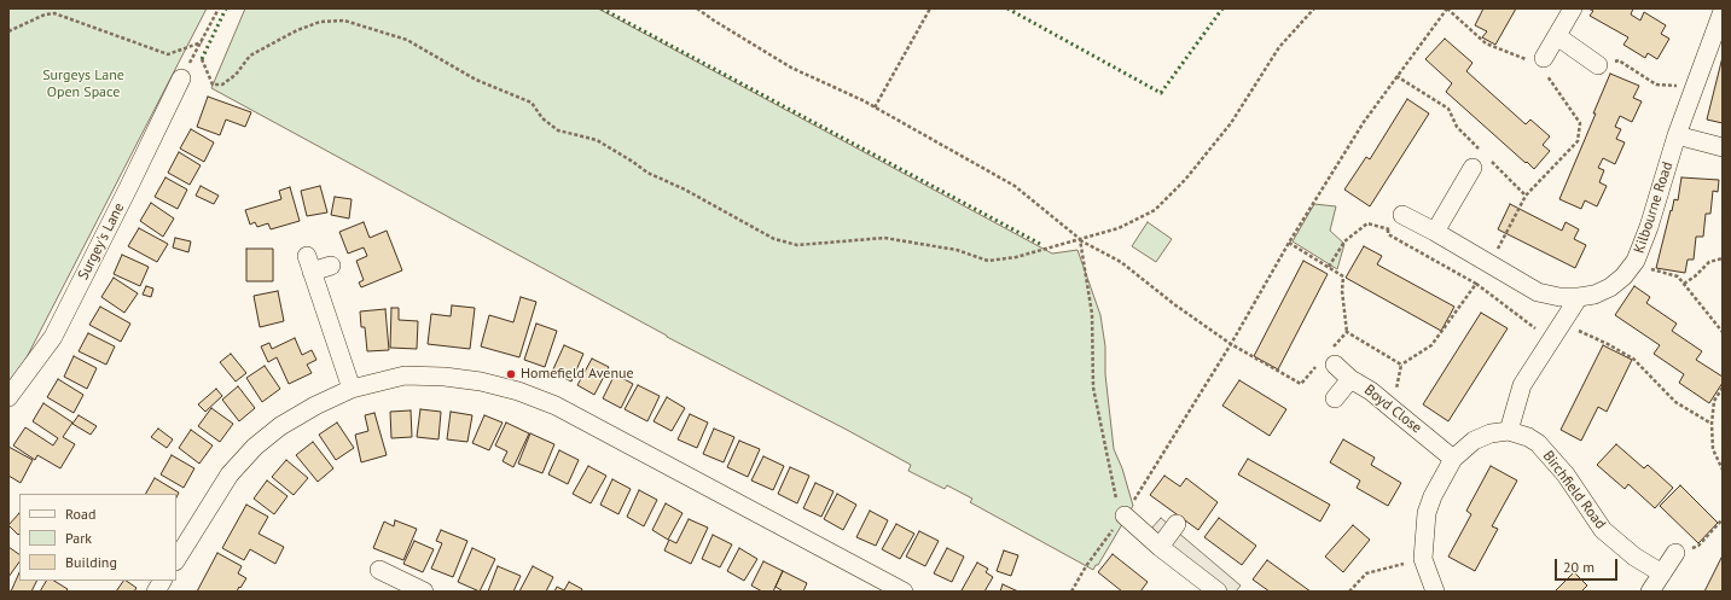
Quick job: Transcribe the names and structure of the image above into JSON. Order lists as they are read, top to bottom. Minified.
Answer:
{"streets":{"street":["Kilbourne Road","Surgey's Lane","Boyd Close","Birchfield Road"]},"parks":["Surgeys Lane Open Space"],"places":["Homefield Avenue"],"legend":["Road","Park","Building"],"scale_bar":"20 m"}
